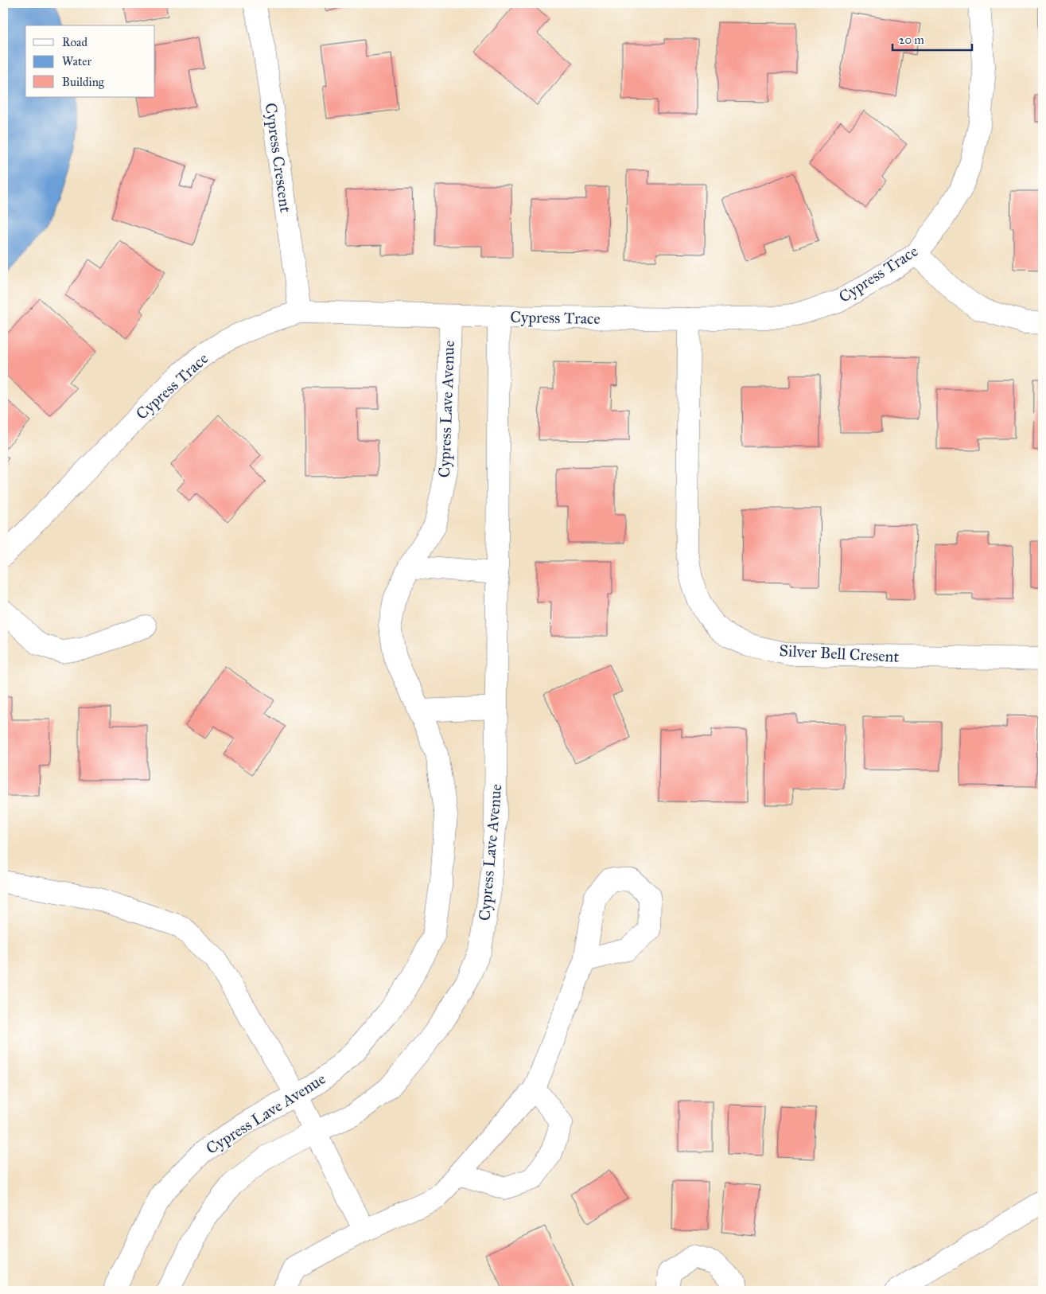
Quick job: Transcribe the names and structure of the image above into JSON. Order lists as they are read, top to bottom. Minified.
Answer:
{"streets":{"street":["Cypress Crescent","Cypress Trace","Cypress Lave Avenue","Silver Bell Cresent"]},"crossings":[["Cypress Crescent","Cypress Trace"],["Cypress Trace","Cypress Lave Avenue"],["Cypress Trace","Silver Bell Cresent"]],"legend":["Road","Water","Building"],"scale_bar":"20 m"}
